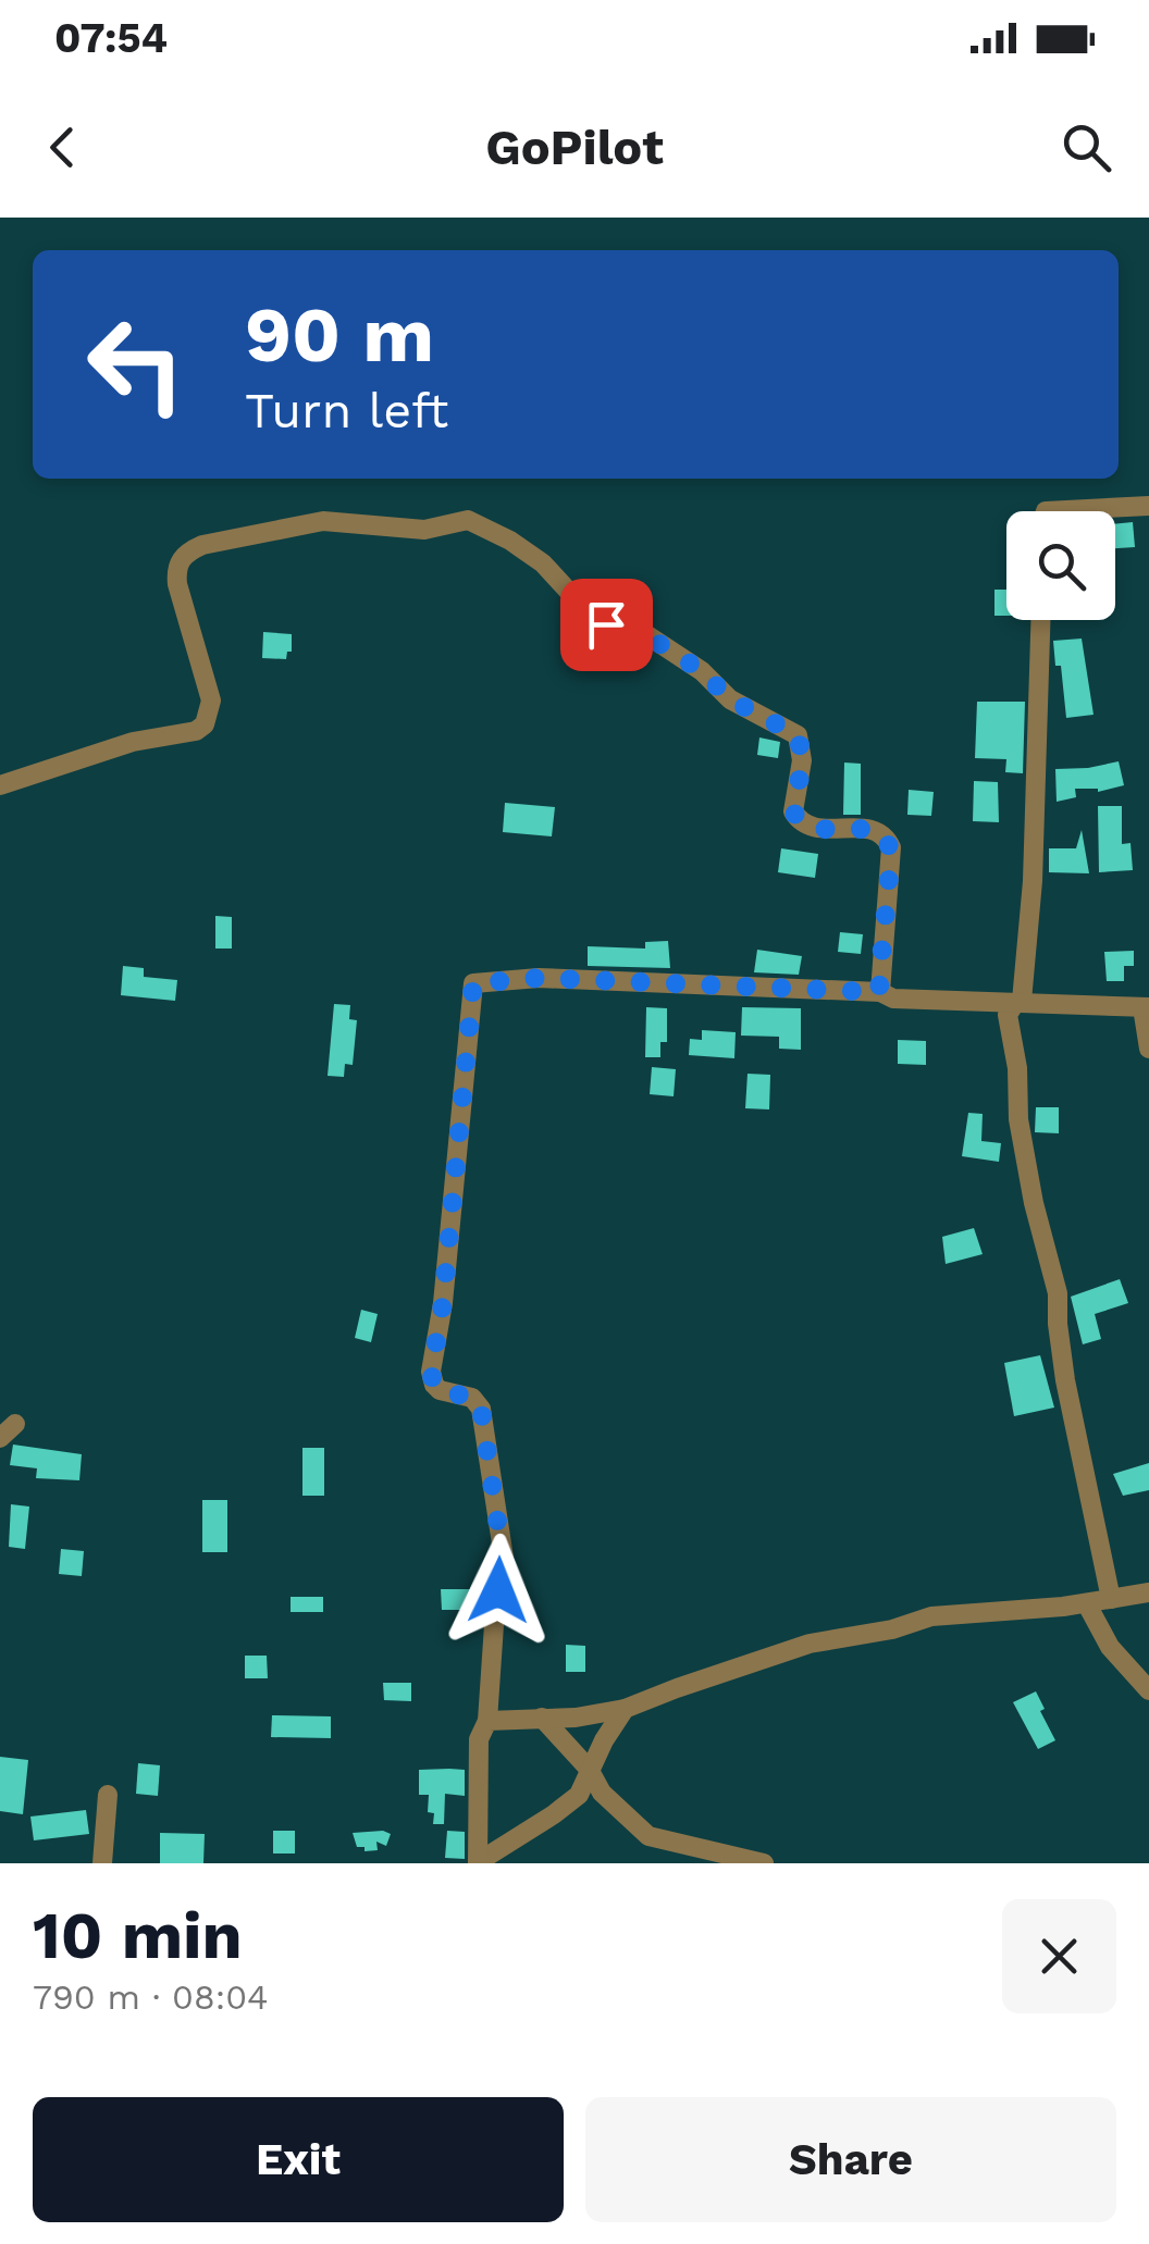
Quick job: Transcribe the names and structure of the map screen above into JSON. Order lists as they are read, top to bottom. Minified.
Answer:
{"page":{"status":"07:54","header":"GoPilot","turn":["90 m","Turn left"],"heading":["10 min","790 m · 08:04"],"buttons":["Exit","Share"]}}
